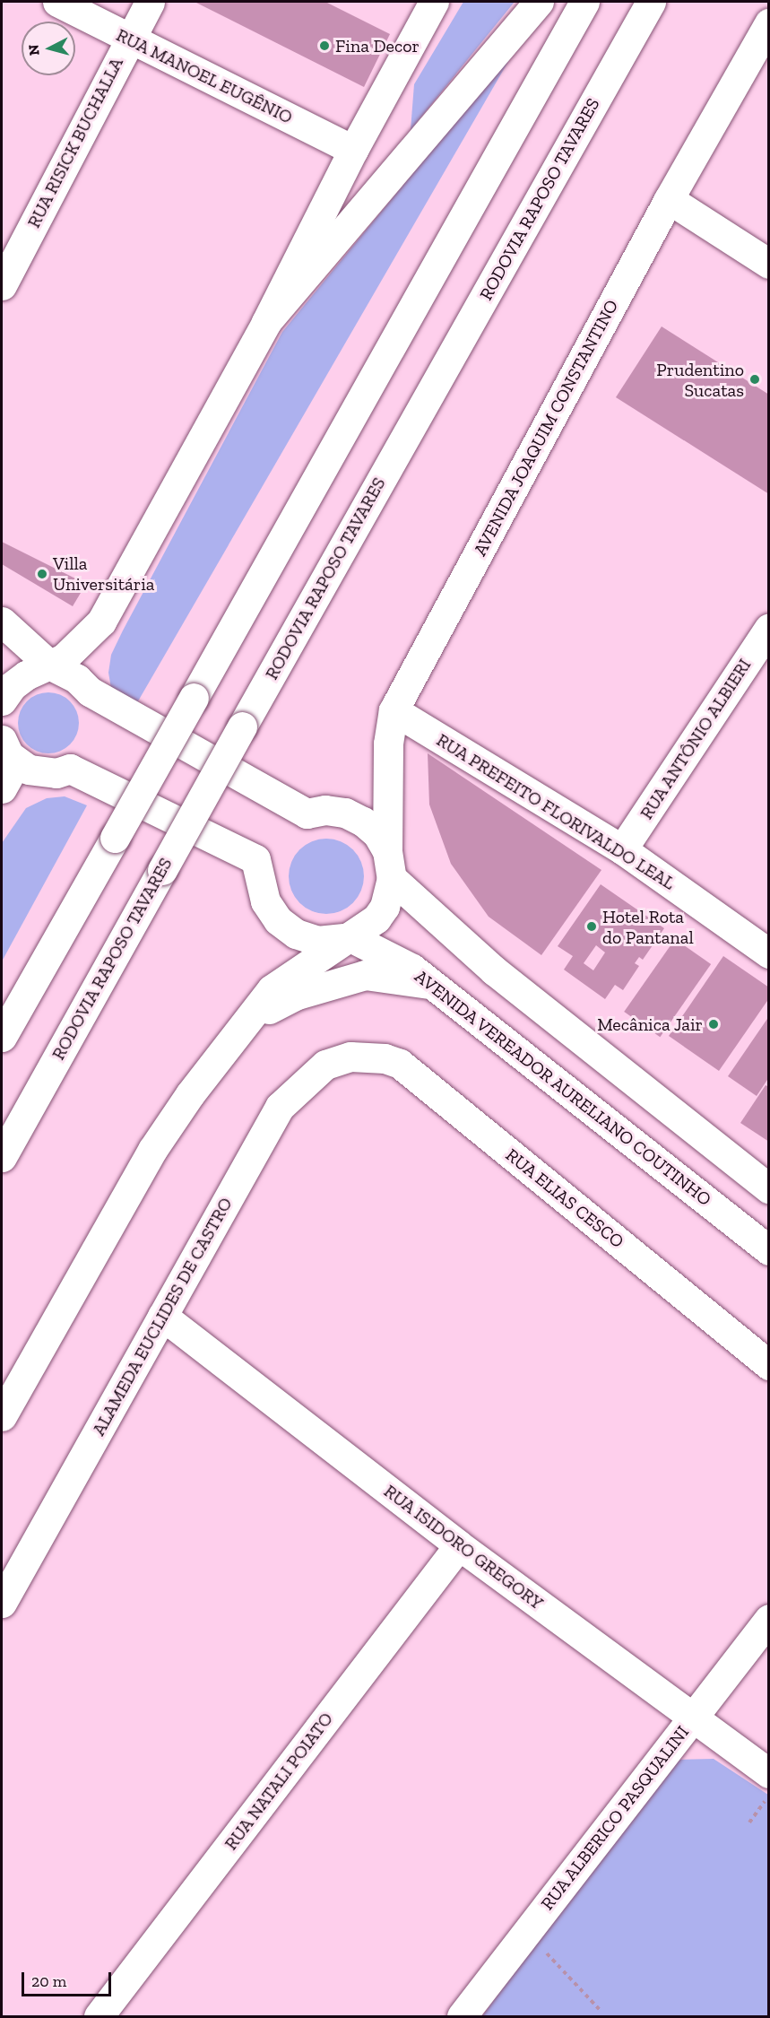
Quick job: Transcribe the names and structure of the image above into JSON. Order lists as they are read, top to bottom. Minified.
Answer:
{"streets":{"main road":["RUA MANOEL EUGÊNIO","RUA RISICK BUCHALLA","RODOVIA RAPOSO TAVARES","AVENIDA JOAQUIM CONSTANTINO","RUA ANTÔNIO ALBIERI","RUA PREFEITO FLORIVALDO LEAL","AVENIDA VEREADOR AURELIANO COUTINHO","RUA ELIAS CESCO","ALAMEDA EUCLIDES DE CASTRO","RUA ISIDORO GREGORY","RUA NATALI POIATO","RUA ALBERICO PASQUALINI"]},"crossings":[["RUA MANOEL EUGÊNIO","RUA RISICK BUCHALLA"],["AVENIDA JOAQUIM CONSTANTINO","RUA PREFEITO FLORIVALDO LEAL"],["AVENIDA JOAQUIM CONSTANTINO","AVENIDA VEREADOR AURELIANO COUTINHO"],["RUA ANTÔNIO ALBIERI","RUA PREFEITO FLORIVALDO LEAL"],["RUA ELIAS CESCO","ALAMEDA EUCLIDES DE CASTRO"],["ALAMEDA EUCLIDES DE CASTRO","RUA ISIDORO GREGORY"],["RUA ISIDORO GREGORY","RUA NATALI POIATO"],["RUA ISIDORO GREGORY","RUA ALBERICO PASQUALINI"]],"places":["Fina Decor","Prudentino Sucatas","Villa Universitária","Hotel Rota do Pantanal","Mecânica Jair"],"scale_bar":"20 m","north":"left"}
